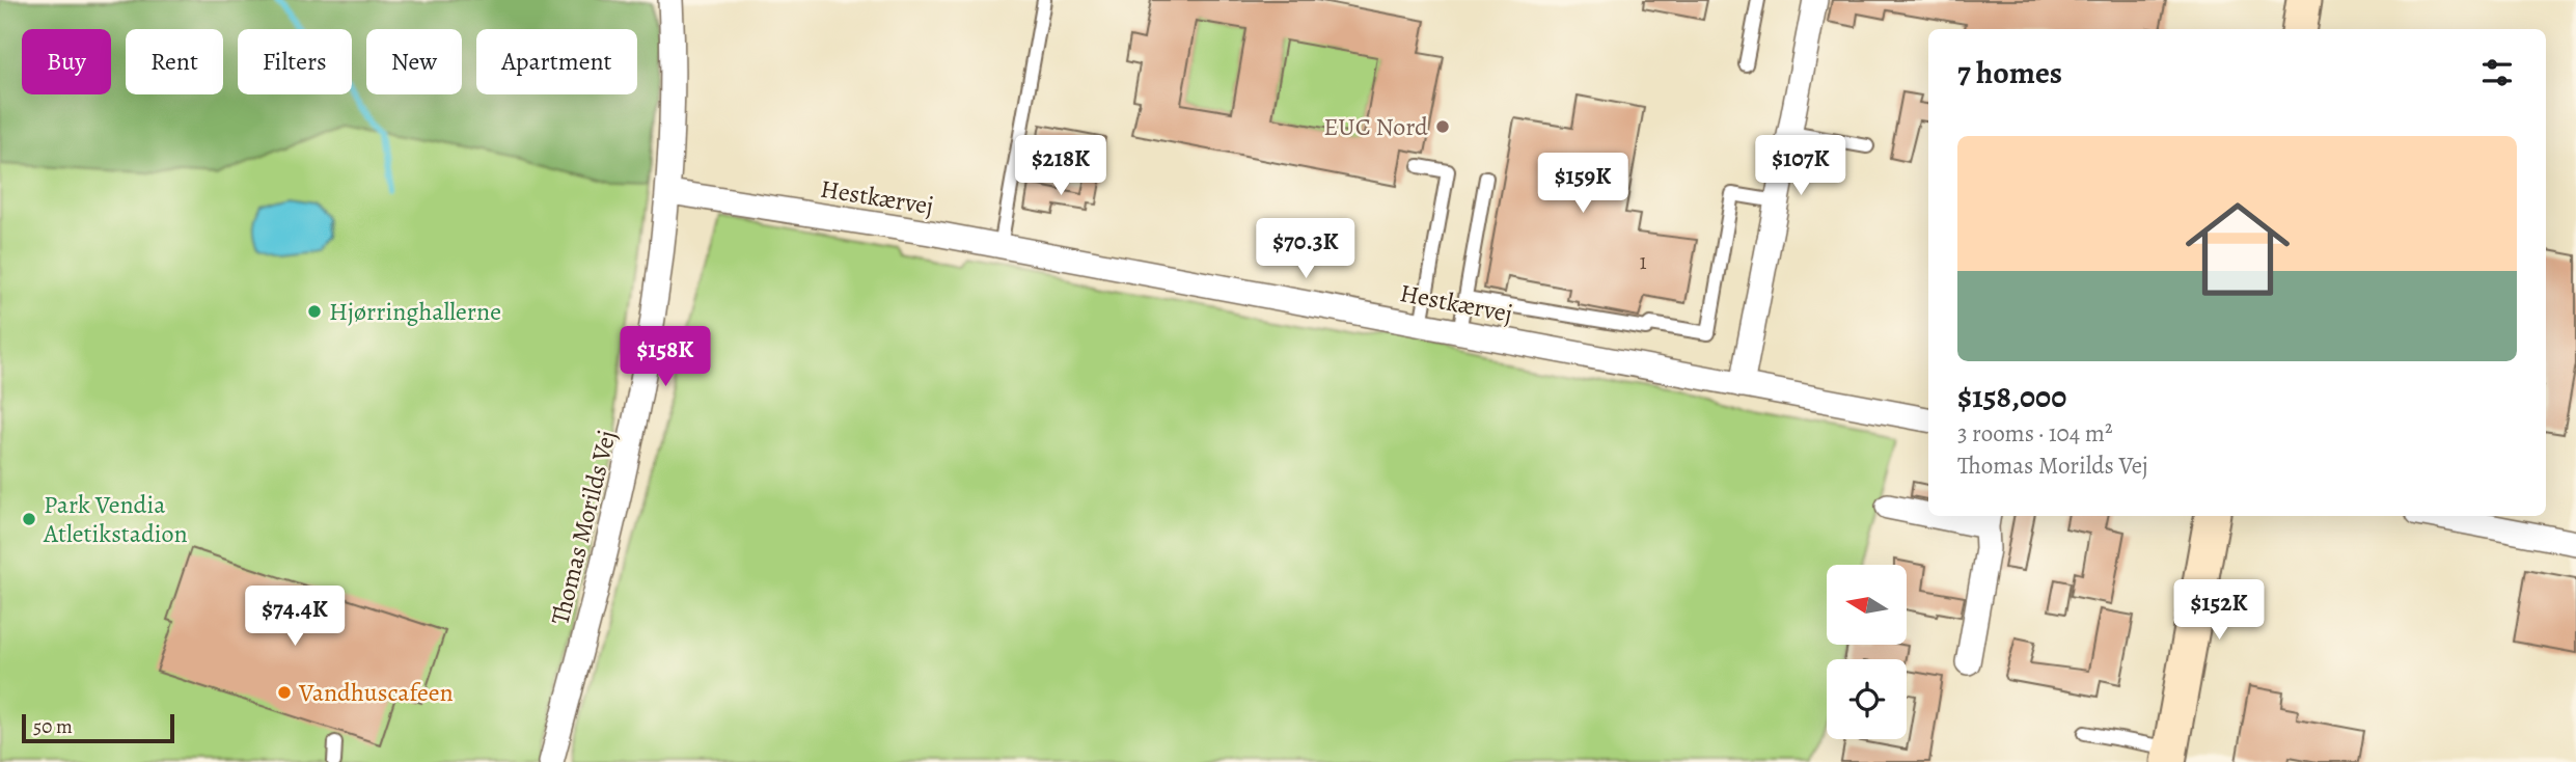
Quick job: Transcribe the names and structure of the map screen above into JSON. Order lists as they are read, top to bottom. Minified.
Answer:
{"streets":{"street":["Hestkærvej","Thomas Morilds Vej"]},"crossings":[["Hestkærvej","Thomas Morilds Vej"]],"places":["EUC Nord","Hjørringhallerne","Park Vendia Atletikstadion","Vandhuscafeen"],"house_numbers":["1"],"scale_bar":"50 m","north":"left","page":{"chip":["Buy","Rent","Filters","New","Apartment"],"heading":"7 homes","list":[{"name":"$158,000","note":"3 rooms · 104 m² · Thomas Morilds Vej"}],"price":["$218K","$107K","$159K","$70.3K","$158K","$152K","$74.4K"],"scale":"50 m"}}
